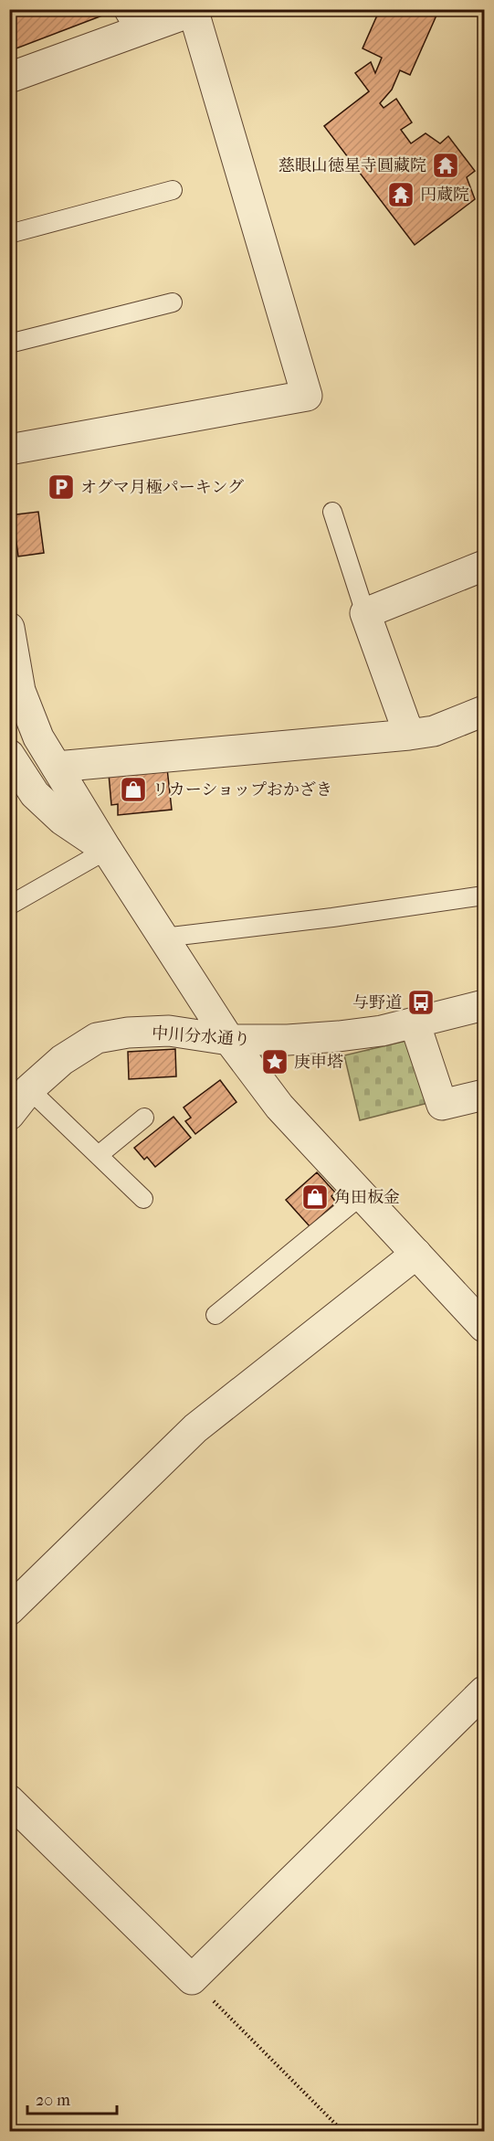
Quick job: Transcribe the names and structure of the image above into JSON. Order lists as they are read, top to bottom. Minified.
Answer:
{"streets":{"street":["中川分水通り"]},"places":{"temple":["慈眼山徳星寺圓藏院","円蔵院"],"parking":["オグマ月極パーキング"],"shop":["リカーショップおかざき","角田板金"],"bus stop":["与野道"],"place":["庚申塔"]},"scale_bar":"20 m"}
